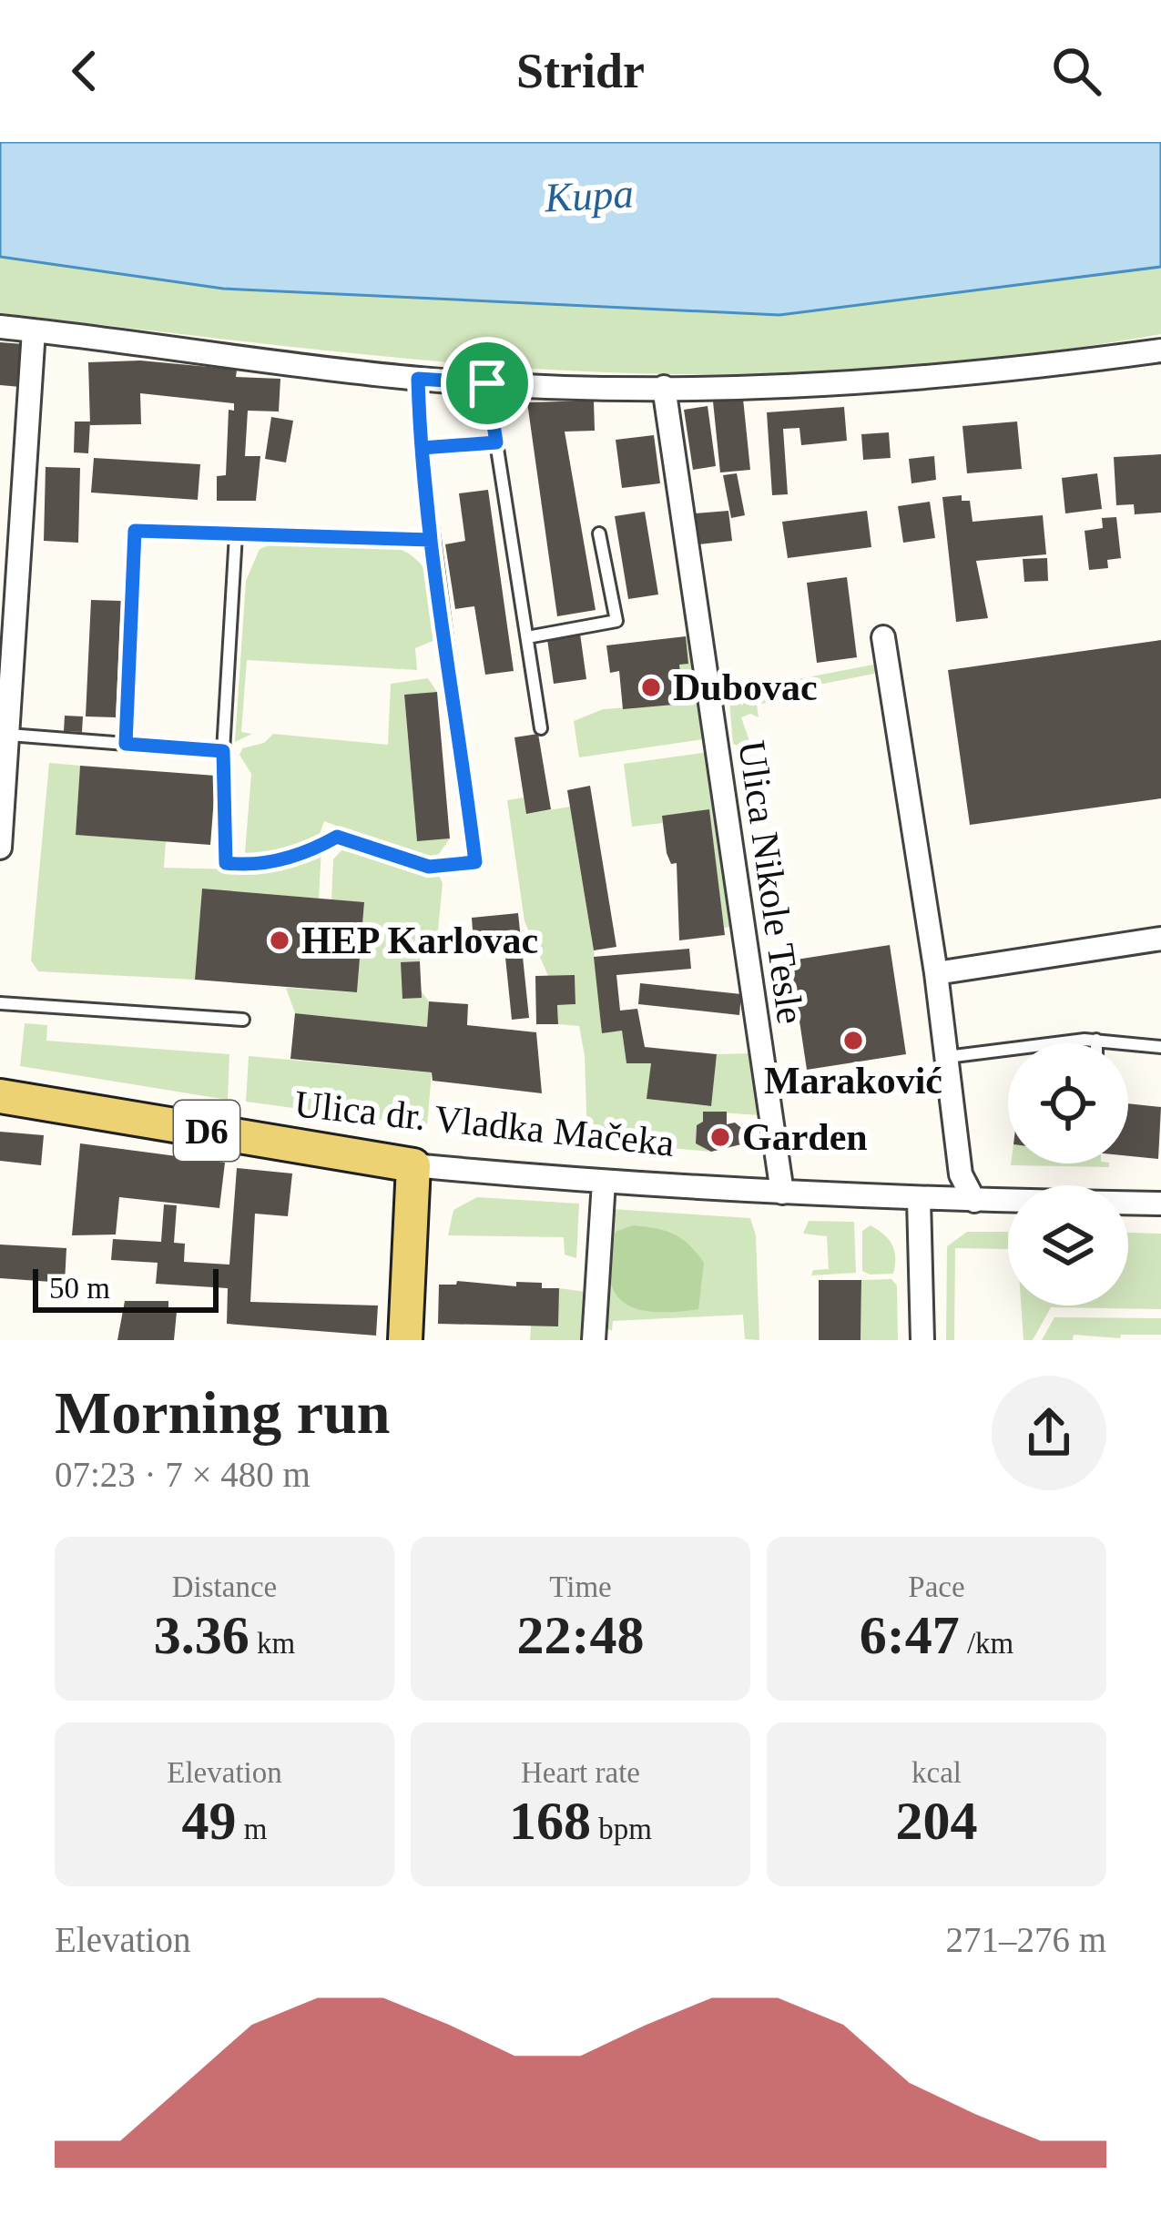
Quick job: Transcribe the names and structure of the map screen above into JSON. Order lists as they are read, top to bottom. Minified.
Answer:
{"streets":{"main road":["Ulica dr. Vladka Mačeka","D6"],"street":["Ulica Nikole Tesle"]},"crossings":[["Ulica Nikole Tesle","Ulica dr. Vladka Mačeka"]],"water":["Kupa"],"places":["Dubovac","HEP Karlovac","Maraković","Garden"],"scale_bar":"50 m","page":{"header":"Stridr","scale":"50 m","heading":["Morning run","07:23 · 7 × 480 m"],"stats":[["Distance","3.36 km"],["Time","22:48"],["Pace","6:47 /km"],["Elevation","49 m"],["Heart rate","168 bpm"],["kcal","204"]],"chart":["Elevation","271–276 m"]}}
